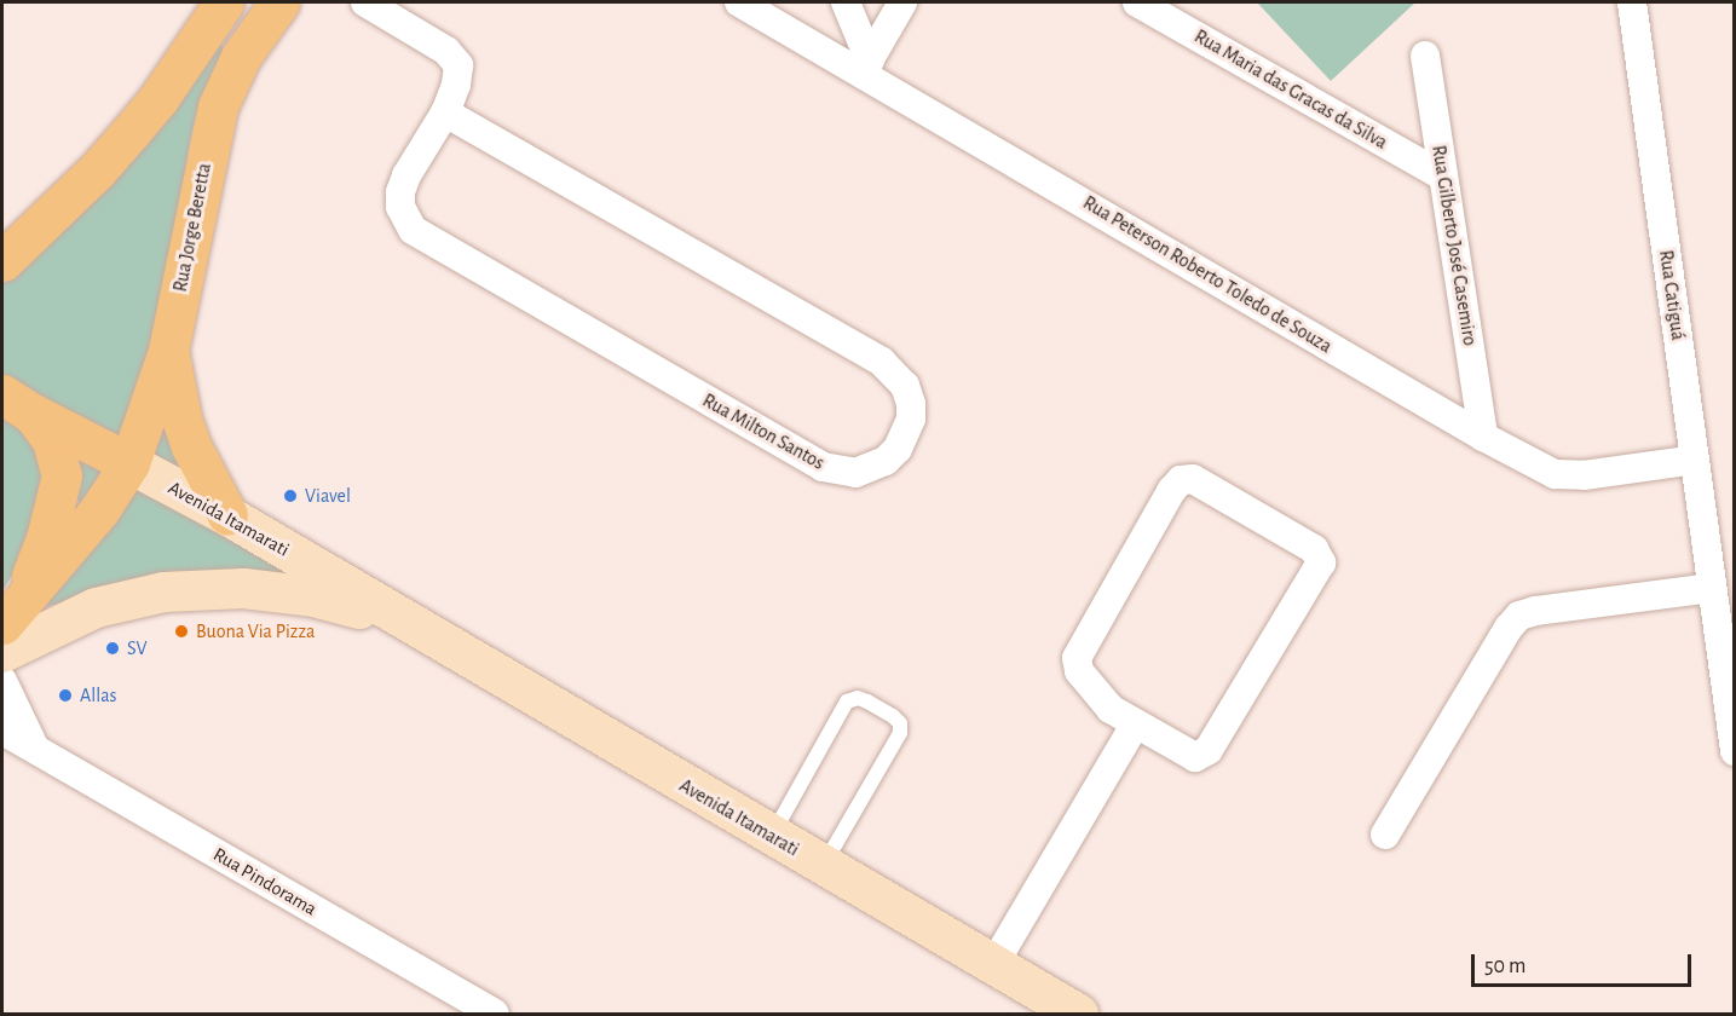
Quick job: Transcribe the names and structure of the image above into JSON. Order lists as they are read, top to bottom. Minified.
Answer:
{"streets":{"main road":["Rua Jorge Beretta","Avenida Itamarati"],"street":["Rua Maria das Gracas da Silva","Rua Gilberto José Casemiro","Rua Peterson Roberto Toledo de Souza","Rua Catiguá","Rua Milton Santos","Rua Pindorama"]},"crossings":[["Rua Maria das Gracas da Silva","Rua Gilberto José Casemiro"],["Rua Jorge Beretta","Avenida Itamarati"],["Rua Gilberto José Casemiro","Rua Peterson Roberto Toledo de Souza"],["Rua Peterson Roberto Toledo de Souza","Rua Catiguá"]],"places":["Viavel","Buona Via Pizza","SV","Allas"],"scale_bar":"50 m"}
